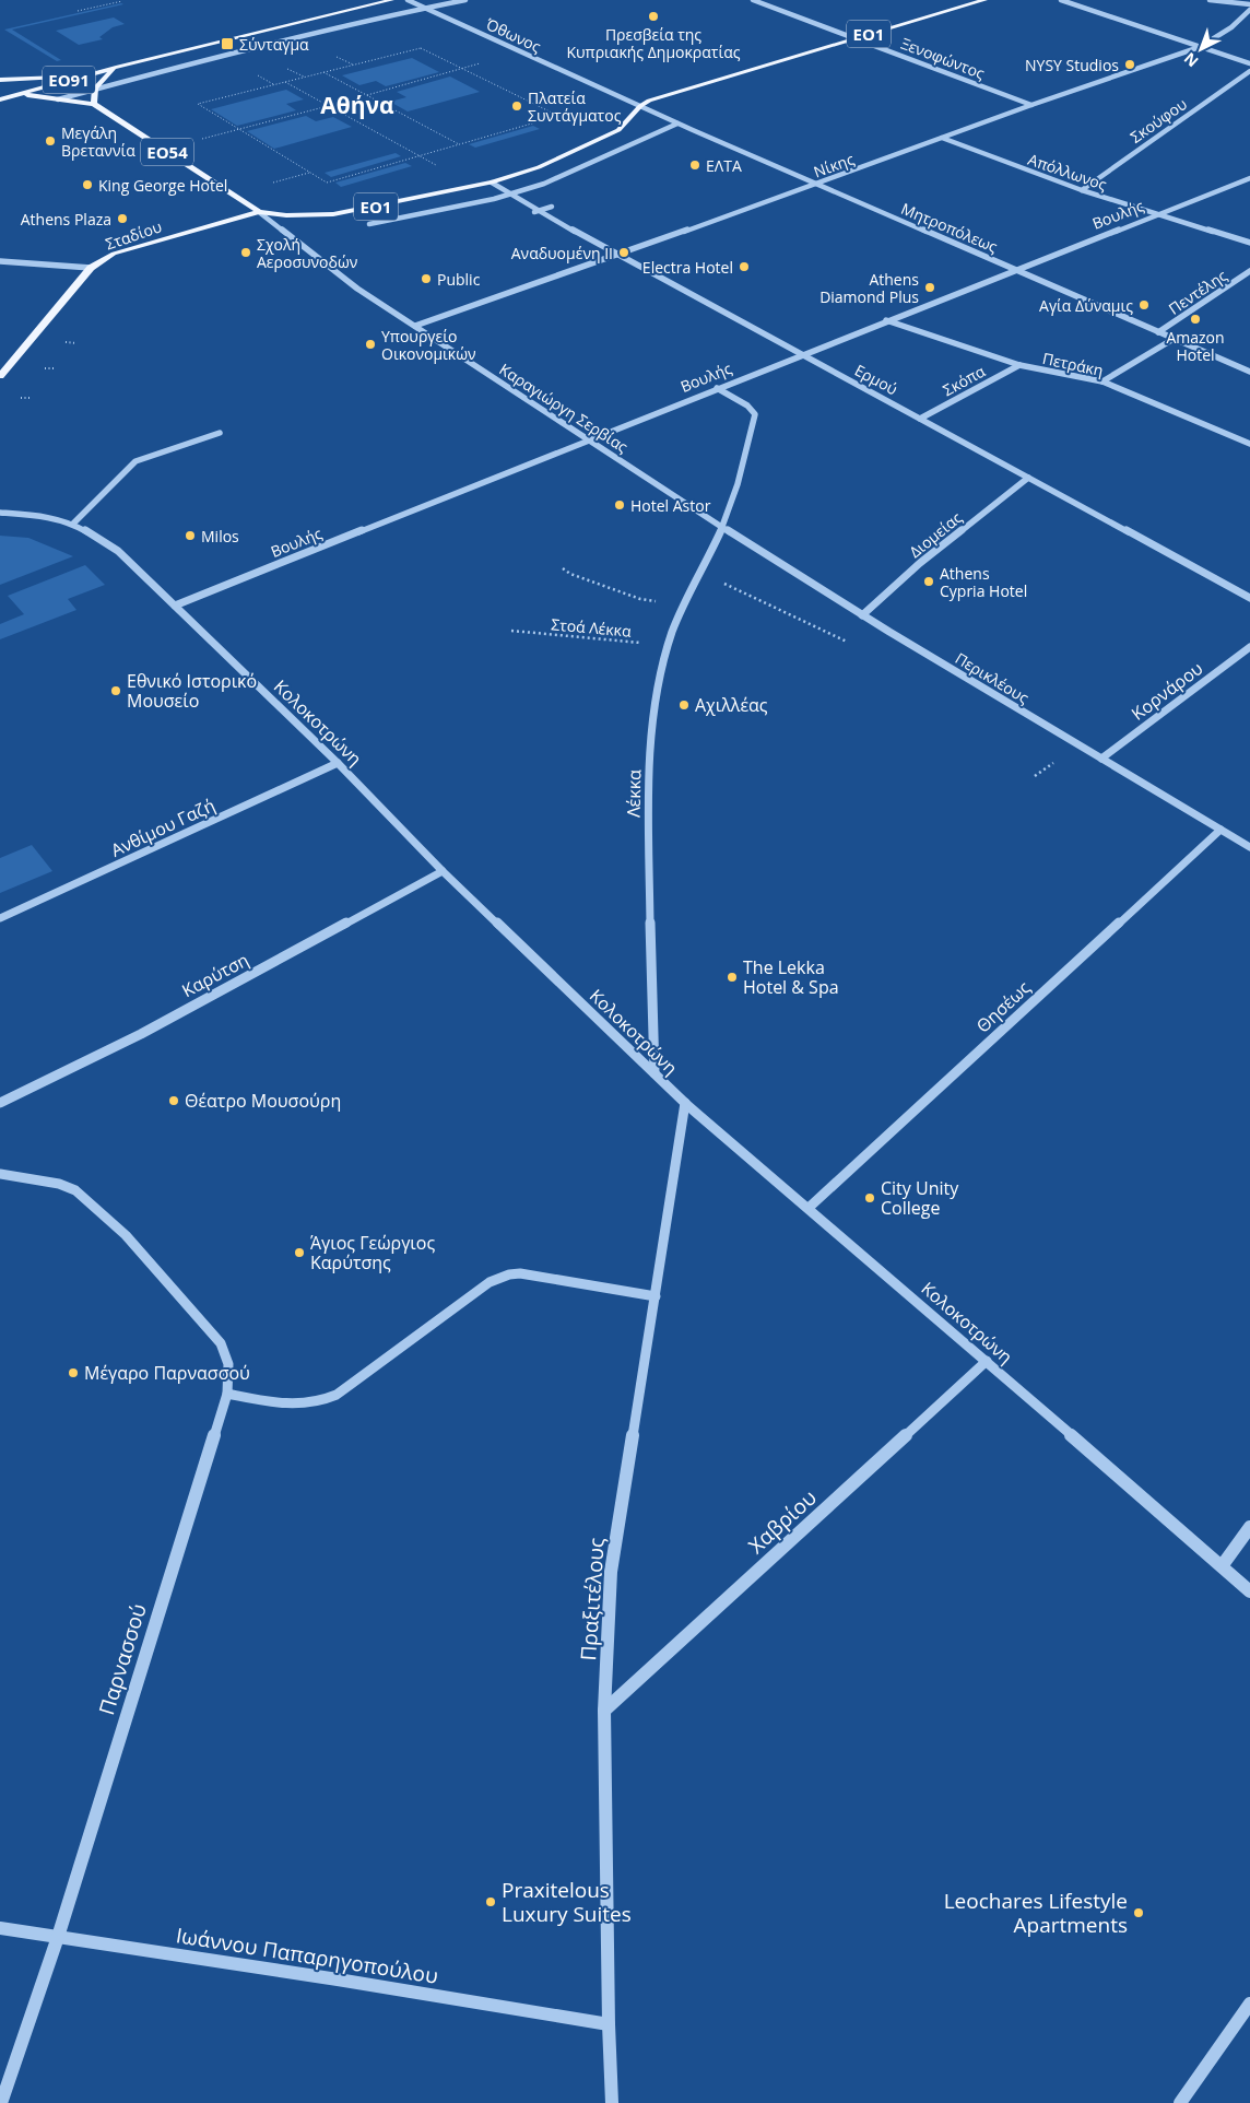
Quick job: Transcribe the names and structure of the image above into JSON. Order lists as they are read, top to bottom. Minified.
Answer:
{"streets":{"main road":["ΕΟ1","ΕΟ91","ΕΟ54","Σταδίου"],"street":["Όθωνος","Ξενοφώντος","Σκούφου","Νίκης","Απόλλωνος","Βουλής","Μητροπόλεως","Πεντέλης","Πετράκη","Ερμού","Σκόπα","Καραγιώργη Σερβίας","Διομείας","Περικλέους","Κορνάρου","Κολοκοτρώνη","Λέκκα","Ανθίμου Γαζή","Καρύτση","Θησέως","Χαβρίου","Πραξιτέλους","Παρνασσού","Ιωάννου Παπαρηγοπούλου"],"path":["Στοά Λέκκα"]},"crossings":[["ΕΟ1","Όθωνος"],["ΕΟ1","Ξενοφώντος"],["ΕΟ1","ΕΟ54"],["ΕΟ1","Μητροπόλεως"],["ΕΟ1","Σταδίου"],["ΕΟ1","Ερμού"],["ΕΟ1","Καραγιώργη Σερβίας"],["Όθωνος","Μητροπόλεως"],["Ξενοφώντος","Νίκης"],["ΕΟ91","ΕΟ54"],["Σκούφου","Απόλλωνος"],["ΕΟ54","Σταδίου"],["ΕΟ54","Καραγιώργη Σερβίας"],["Νίκης","Απόλλωνος"],["Νίκης","Μητροπόλεως"],["Νίκης","Ερμού"],["Νίκης","Καραγιώργη Σερβίας"],["Απόλλωνος","Βουλής"],["Βουλής","Μητροπόλεως"],["Βουλής","Πετράκη"],["Βουλής","Ερμού"],["Βουλής","Καραγιώργη Σερβίας"],["Βουλής","Κολοκοτρώνη"],["Βουλής","Λέκκα"],["Μητροπόλεως","Πεντέλης"],["Σταδίου","Καραγιώργη Σερβίας"],["Πεντέλης","Πετράκη"],["Πετράκη","Σκόπα"],["Ερμού","Σκόπα"],["Ερμού","Διομείας"],["Καραγιώργη Σερβίας","Περικλέους"],["Καραγιώργη Σερβίας","Λέκκα"],["Διομείας","Περικλέους"],["Στοά Λέκκα","Λέκκα"],["Περικλέους","Κορνάρου"],["Περικλέους","Λέκκα"],["Περικλέους","Θησέως"],["Κολοκοτρώνη","Λέκκα"],["Κολοκοτρώνη","Ανθίμου Γαζή"],["Κολοκοτρώνη","Καρύτση"],["Κολοκοτρώνη","Θησέως"],["Κολοκοτρώνη","Χαβρίου"],["Κολοκοτρώνη","Πραξιτέλους"],["Χαβρίου","Πραξιτέλους"],["Πραξιτέλους","Ιωάννου Παπαρηγοπούλου"],["Παρνασσού","Ιωάννου Παπαρηγοπούλου"]],"districts":["Αθήνα"],"places":{"other":["Πρεσβεία της Κυπριακής Δημοκρατίας","NYSY Studios","Πλατεία Συντάγματος","Μεγάλη Βρεταννία","ΕΛΤΑ","King George Hotel","Athens Plaza","Σχολή Αεροσυνοδών","Αναδυομένη ΙΙ","Electra Hotel","Public","Athens Diamond Plus","Αγία Δύναμις","Amazon Hotel","Υπουργείο Οικονομικών","Hotel Astor","Milos","Athens Cypria Hotel","Εθνικό Ιστορικό Μουσείο","Αχιλλέας","The Lekka Hotel & Spa","Θέατρο Μουσούρη","City Unity College","Άγιος Γεώργιος Καρύτσης","Μέγαρο Παρνασσού","Praxitelous Luxury Suites","Leochares Lifestyle Apartments"],"transit":["Σύνταγμα"]},"north":"bottom left"}
